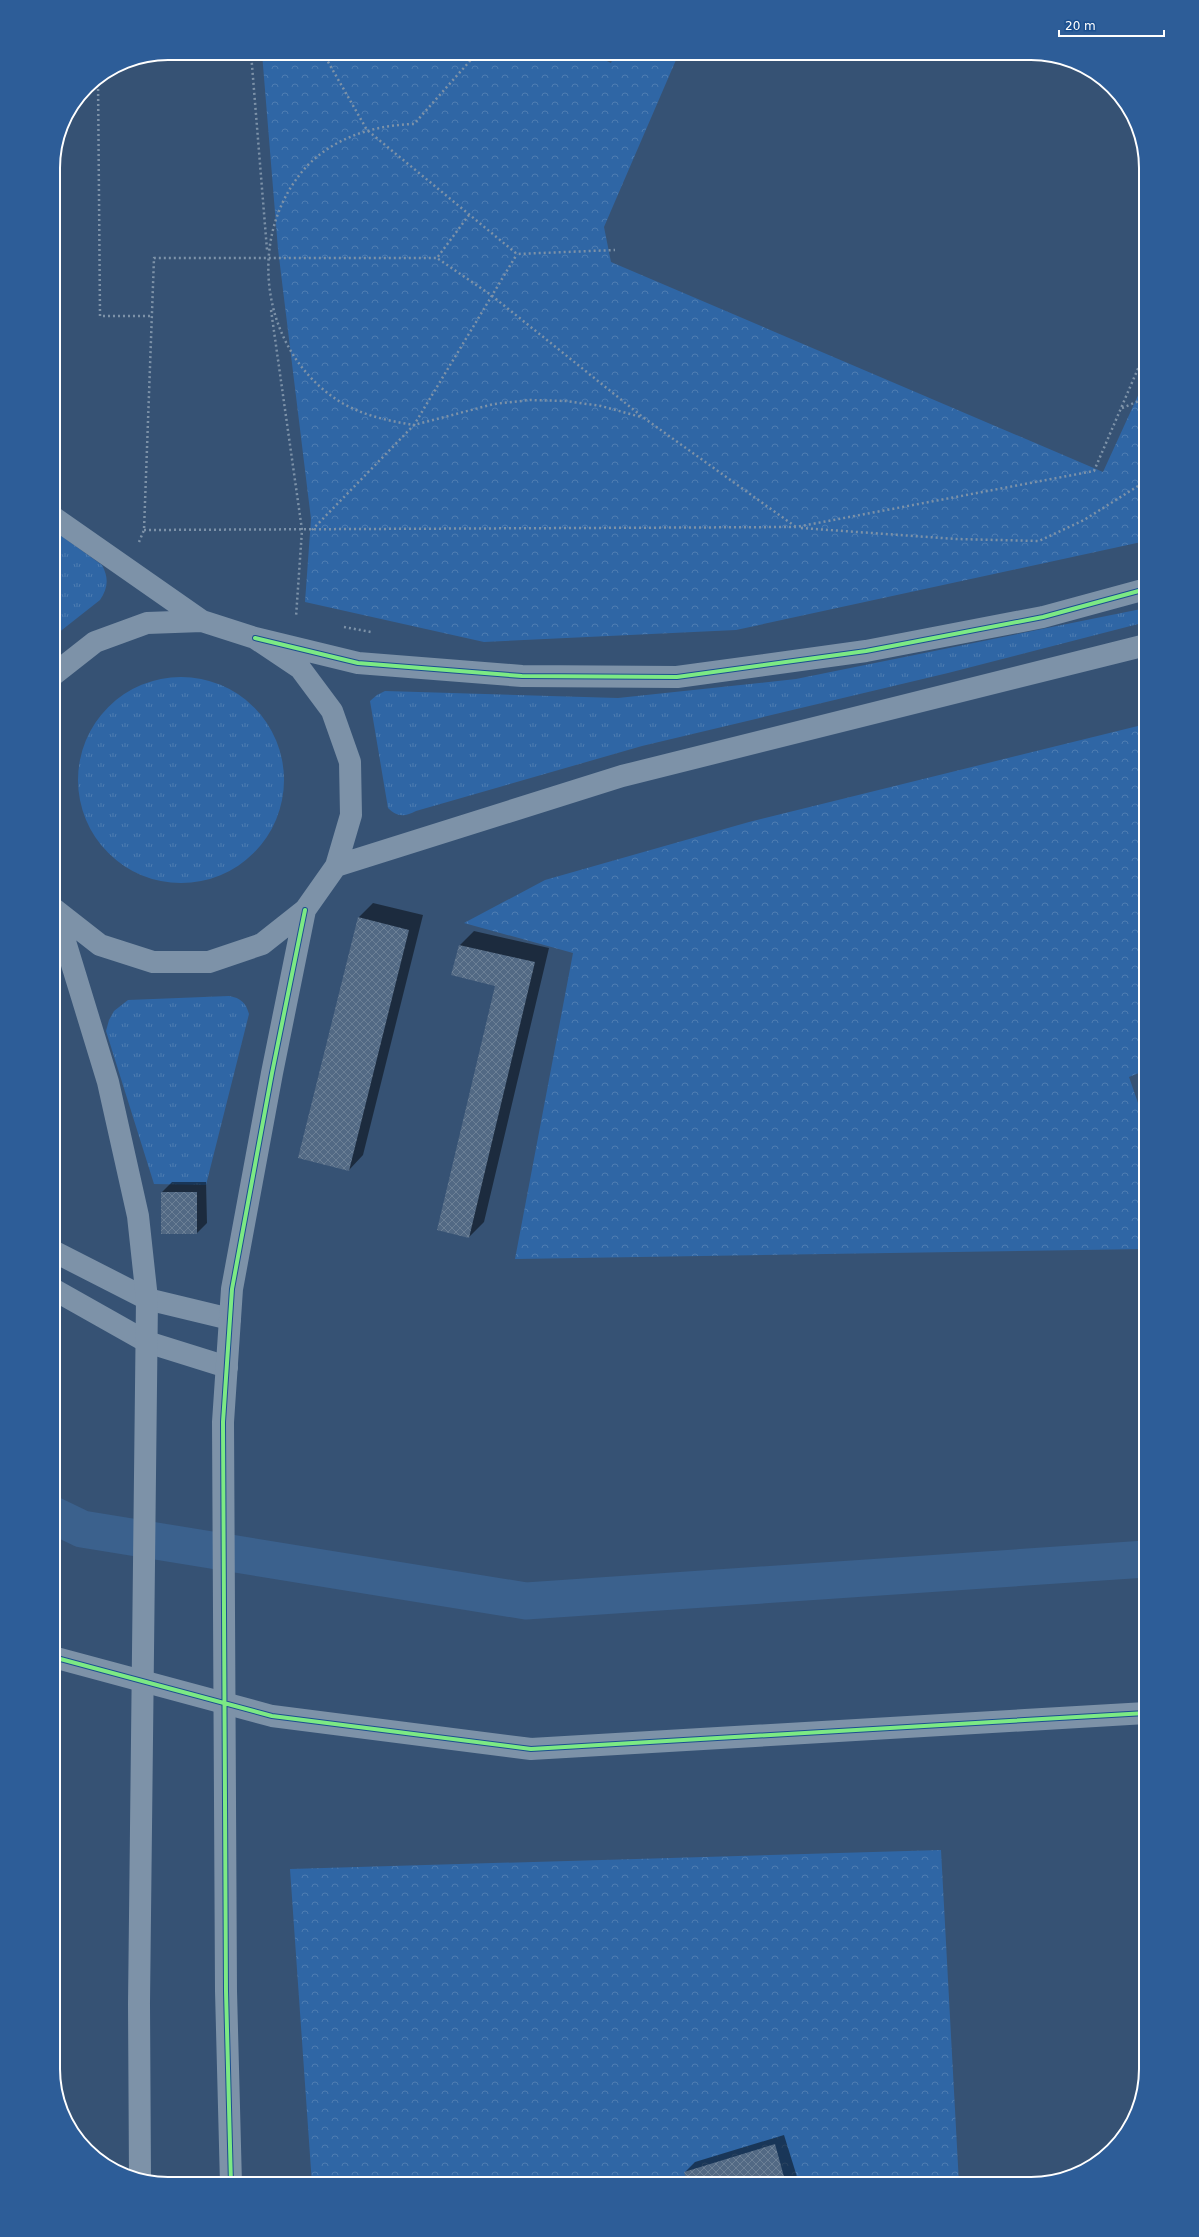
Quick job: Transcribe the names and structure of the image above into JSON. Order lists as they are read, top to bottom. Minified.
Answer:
{"scale_bar":"20 m"}
